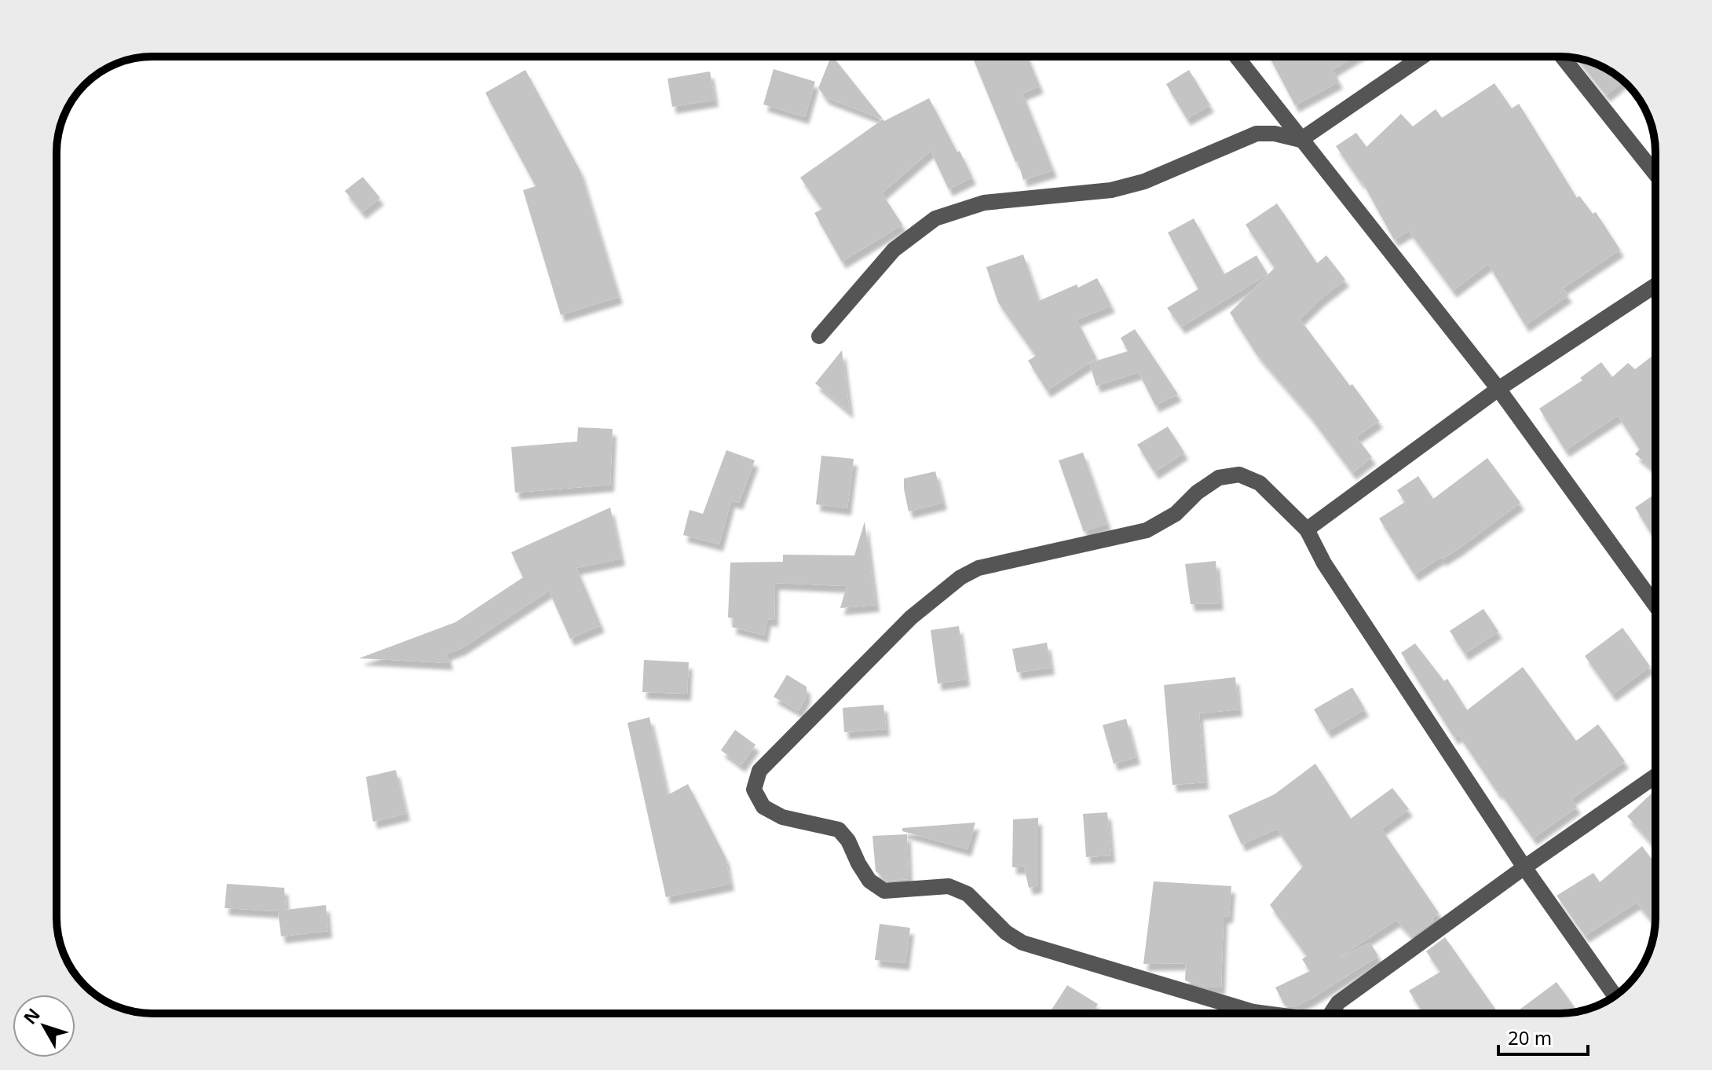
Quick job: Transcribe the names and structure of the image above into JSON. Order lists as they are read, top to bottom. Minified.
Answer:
{"scale_bar":"20 m","north":"top left"}
